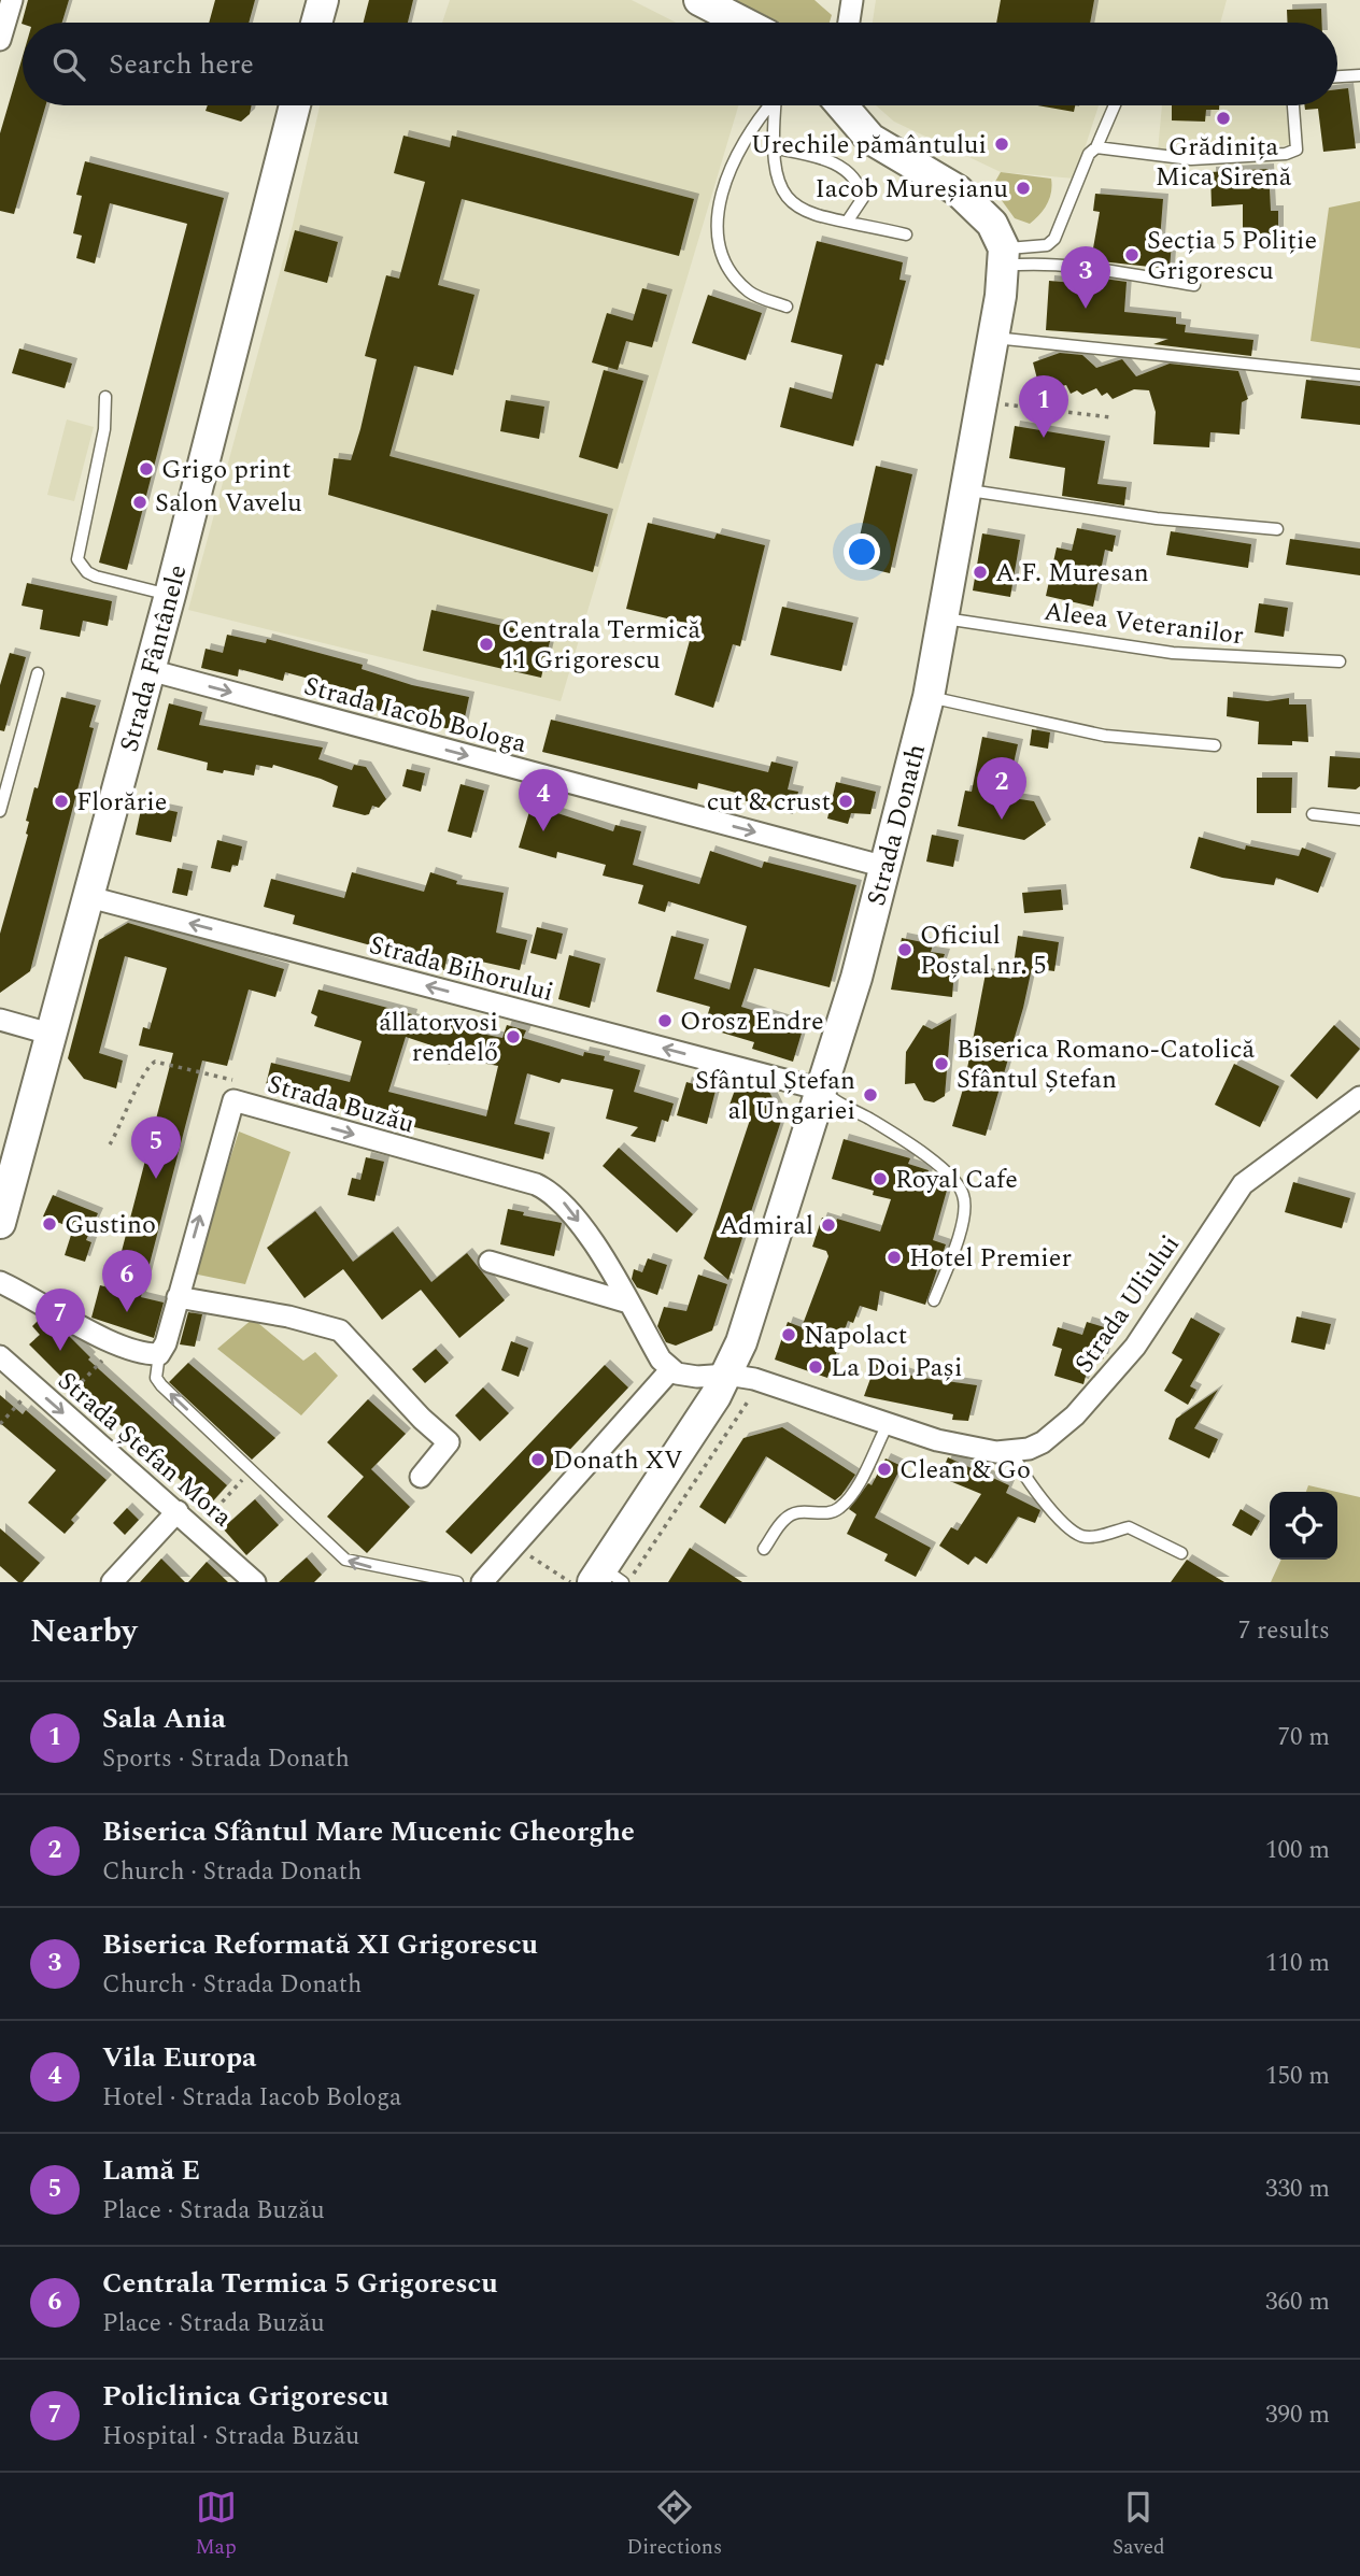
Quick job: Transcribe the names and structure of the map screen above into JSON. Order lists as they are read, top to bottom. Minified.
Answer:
{"streets":{"main road":["Strada Fântânele","Strada Donath"],"street":["Strada Iacob Bologa","Strada Bihorului","Strada Buzău","Strada Uliului","Strada Ștefan Mora"],"lane":["Aleea Veteranilor"]},"crossings":[["Aleea Veteranilor","Strada Donath"],["Strada Fântânele","Strada Iacob Bologa"],["Strada Fântânele","Strada Bihorului"],["Strada Iacob Bologa","Strada Donath"],["Strada Donath","Strada Bihorului"]],"one_way":["Strada Iacob Bologa","Strada Bihorului"],"places":["Grădinița Mica Sirenă","Urechile pământului","Iacob Mureșianu","Secția 5 Poliție Grigorescu","Grigo print","Salon Vavelu","A.F. Muresan","Centrala Termică 11 Grigorescu","Florărie","cut & crust","Oficiul Poștal nr. 5","Orosz Endre","állatorvosi rendelő","Biserica Romano-Catolică Sfântul Ștefan","Sfântul Ștefan al Ungariei","Royal Cafe","Gustino","Admiral","Hotel Premier","Napolact","La Doi Pași","Donath XV","Clean & Go"],"page":{"search":"Search here","pins":["3","1","2","4","5","6","7"],"heading":["Nearby","7 results"],"list":[{"mark":"1","name":"Sala Ania","note":"Sports · Strada Donath","value":"70 m"},{"mark":"2","name":"Biserica Sfântul Mare Mucenic Gheorghe","note":"Church · Strada Donath","value":"100 m"},{"mark":"3","name":"Biserica Reformată XI Grigorescu","note":"Church · Strada Donath","value":"110 m"},{"mark":"4","name":"Vila Europa","note":"Hotel · Strada Iacob Bologa","value":"150 m"},{"mark":"5","name":"Lamă E","note":"Place · Strada Buzău","value":"330 m"},{"mark":"6","name":"Centrala Termica 5 Grigorescu","note":"Place · Strada Buzău","value":"360 m"},{"mark":"7","name":"Policlinica Grigorescu","note":"Hospital · Strada Buzău","value":"390 m"}],"nav":["Map","Directions","Saved"]}}
